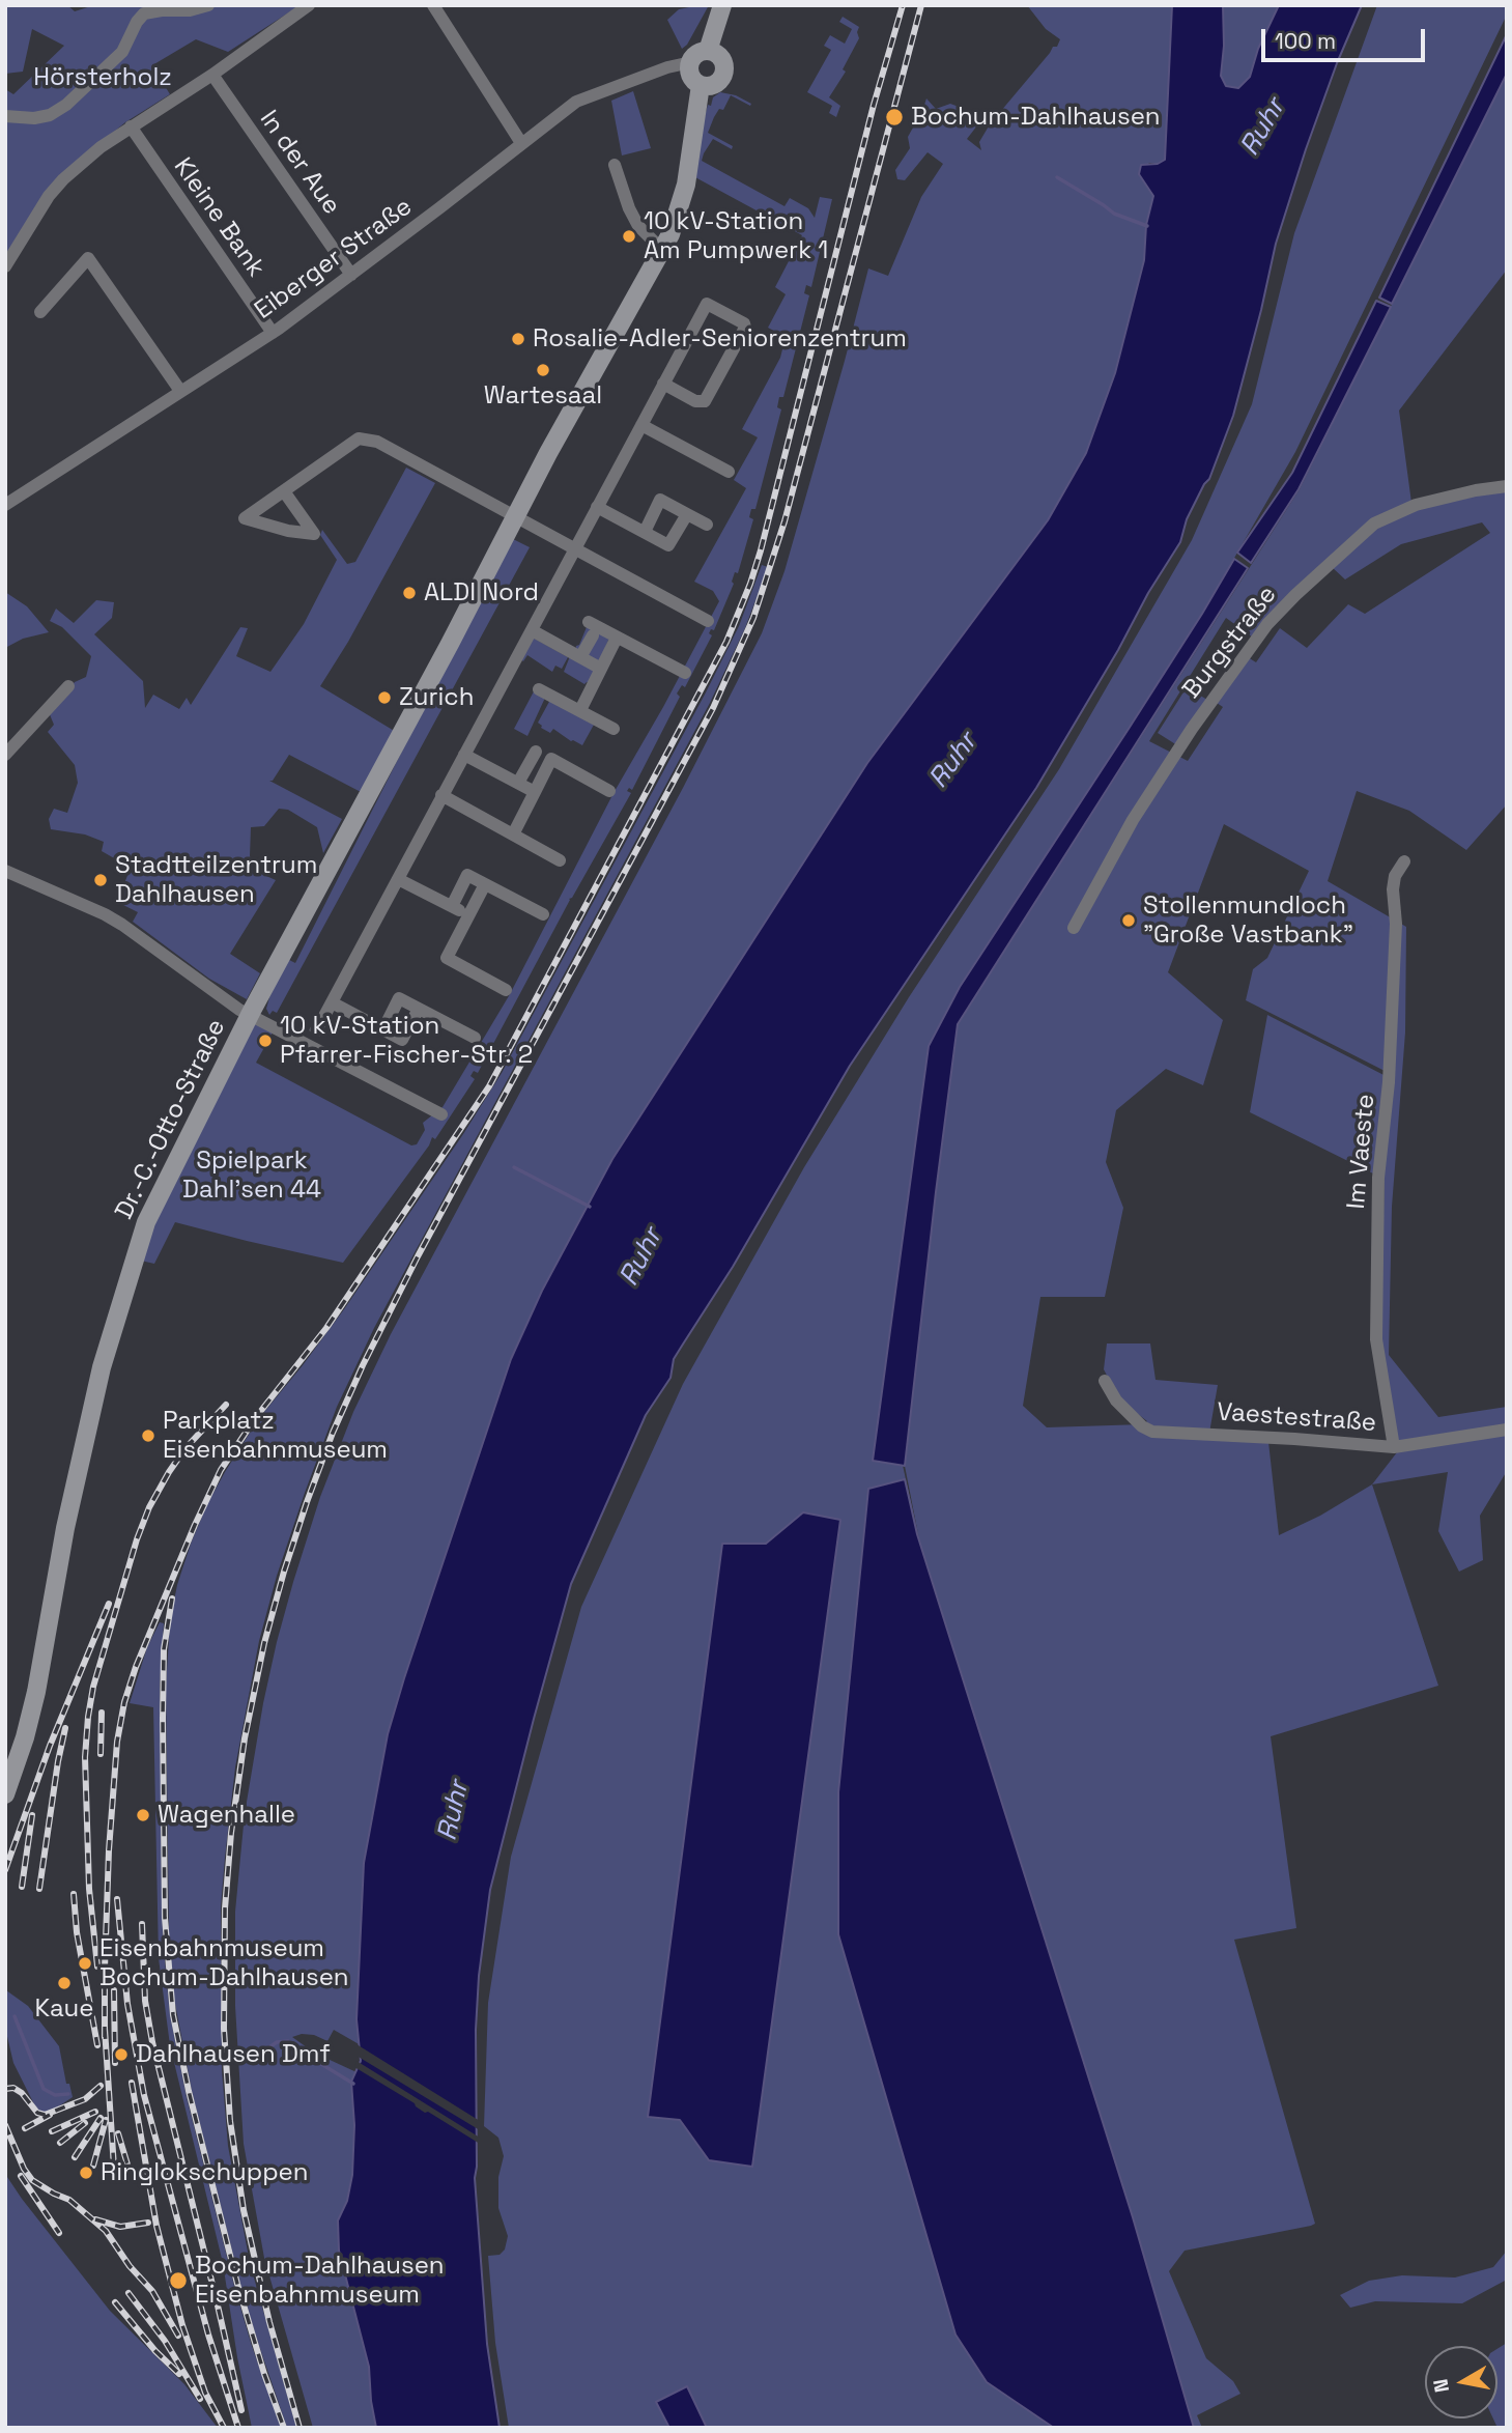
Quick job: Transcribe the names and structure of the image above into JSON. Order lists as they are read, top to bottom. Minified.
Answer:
{"streets":{"street":["In der Aue","Kleine Bank","Eiberger Straße","Burgstraße","Dr.-C.-Otto-Straße","Im Vaeste","Vaestestraße"]},"crossings":[["In der Aue","Eiberger Straße"],["Kleine Bank","Eiberger Straße"],["Eiberger Straße","Dr.-C.-Otto-Straße"],["Im Vaeste","Vaestestraße"]],"water":["Ruhr"],"parks":["Hörsterholz","Spielpark Dahl’sen 44"],"places":["Bochum-Dahlhausen","10 kV-Station Am Pumpwerk 1","Rosalie-Adler-Seniorenzentrum","Wartesaal","ALDI Nord","Zurich","Stadtteilzentrum Dahlhausen","Stollenmundloch \"Große Vastbank\"","10 kV-Station Pfarrer-Fischer-Str. 2","Parkplatz Eisenbahnmuseum","Wagenhalle","Eisenbahnmuseum Bochum-Dahlhausen","Kaue","Dahlhausen Dmf","Ringlokschuppen","Bochum-Dahlhausen Eisenbahnmuseum"],"scale_bar":"100 m","north":"left"}
